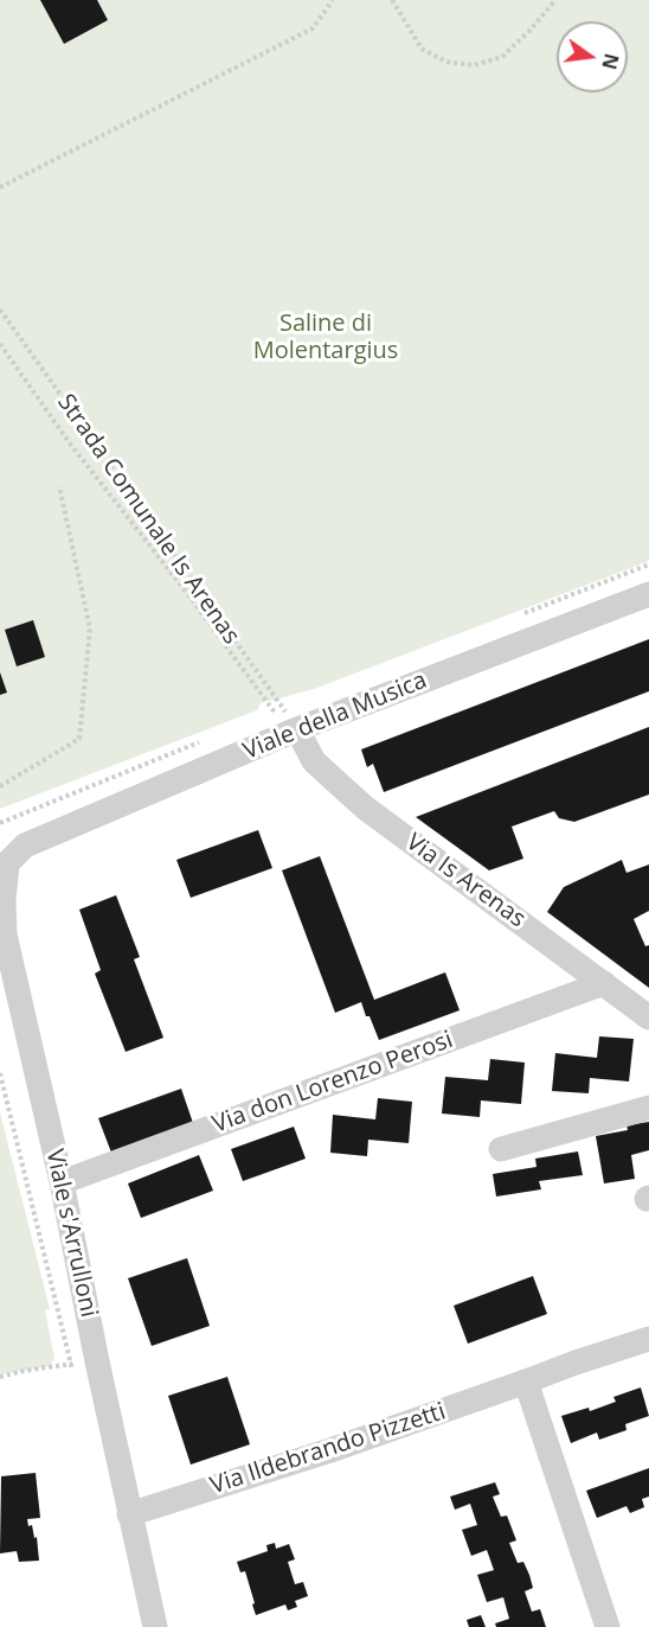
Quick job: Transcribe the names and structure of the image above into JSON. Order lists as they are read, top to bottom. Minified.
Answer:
{"streets":{"street":["Viale della Musica","Via Is Arenas","Via don Lorenzo Perosi","Viale s'Arrulloni","Via Ildebrando Pizzetti"],"path":["Strada Comunale Is Arenas"]},"crossings":[["Strada Comunale Is Arenas","Viale della Musica"],["Strada Comunale Is Arenas","Via Is Arenas"],["Viale della Musica","Via Is Arenas"],["Viale della Musica","Viale s'Arrulloni"],["Via Is Arenas","Via don Lorenzo Perosi"],["Via don Lorenzo Perosi","Viale s'Arrulloni"],["Viale s'Arrulloni","Via Ildebrando Pizzetti"]],"parks":["Saline di Molentargius"],"north":"right"}
